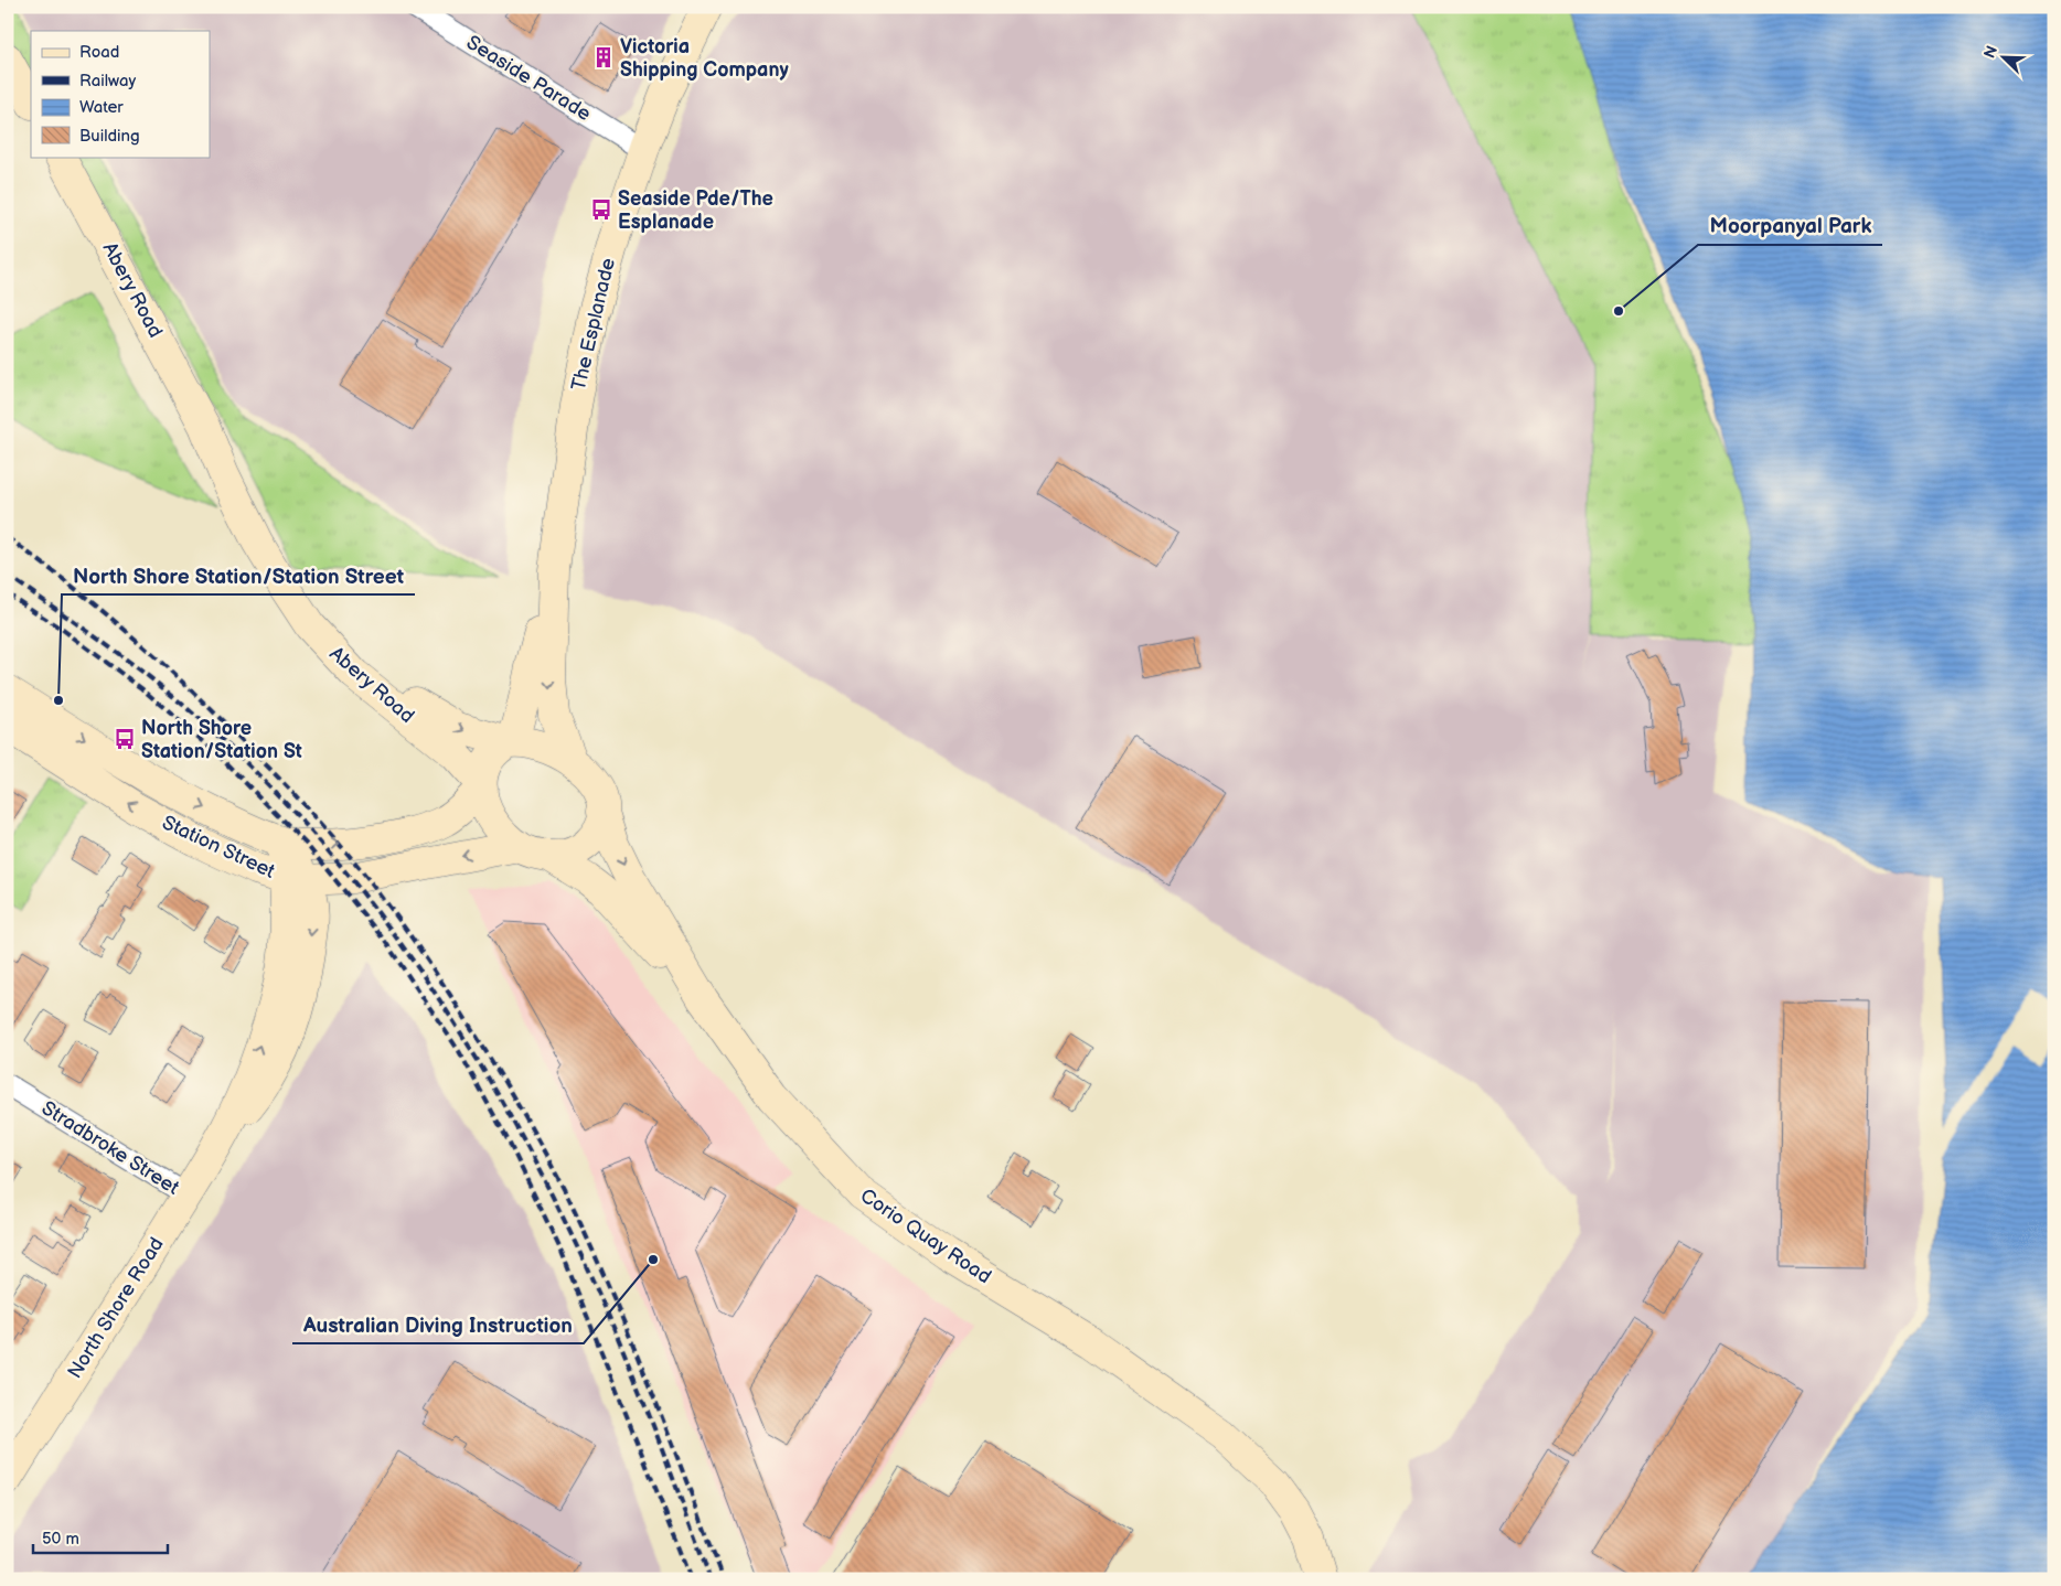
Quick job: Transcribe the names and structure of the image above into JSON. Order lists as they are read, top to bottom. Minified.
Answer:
{"streets":{"main road":["Abery Road","The Esplanade","Station Street","Corio Quay Road","North Shore Road"],"street":["Seaside Parade","Stradbroke Street"]},"crossings":[["Seaside Parade","The Esplanade"],["Abery Road","The Esplanade"],["Abery Road","Station Street"],["Abery Road","Corio Quay Road"],["The Esplanade","Station Street"],["The Esplanade","Corio Quay Road"],["Station Street","Corio Quay Road"],["Station Street","North Shore Road"],["Stradbroke Street","North Shore Road"]],"places":{"building":["Victoria Shipping Company"],"bus stop":["Seaside Pde/The Esplanade","North Shore Station/Station St"],"other":["Moorpanyal Park","North Shore Station/Station Street","Australian Diving Instruction"]},"legend":["Road","Railway","Water","Building"],"scale_bar":"50 m","north":"top left"}
